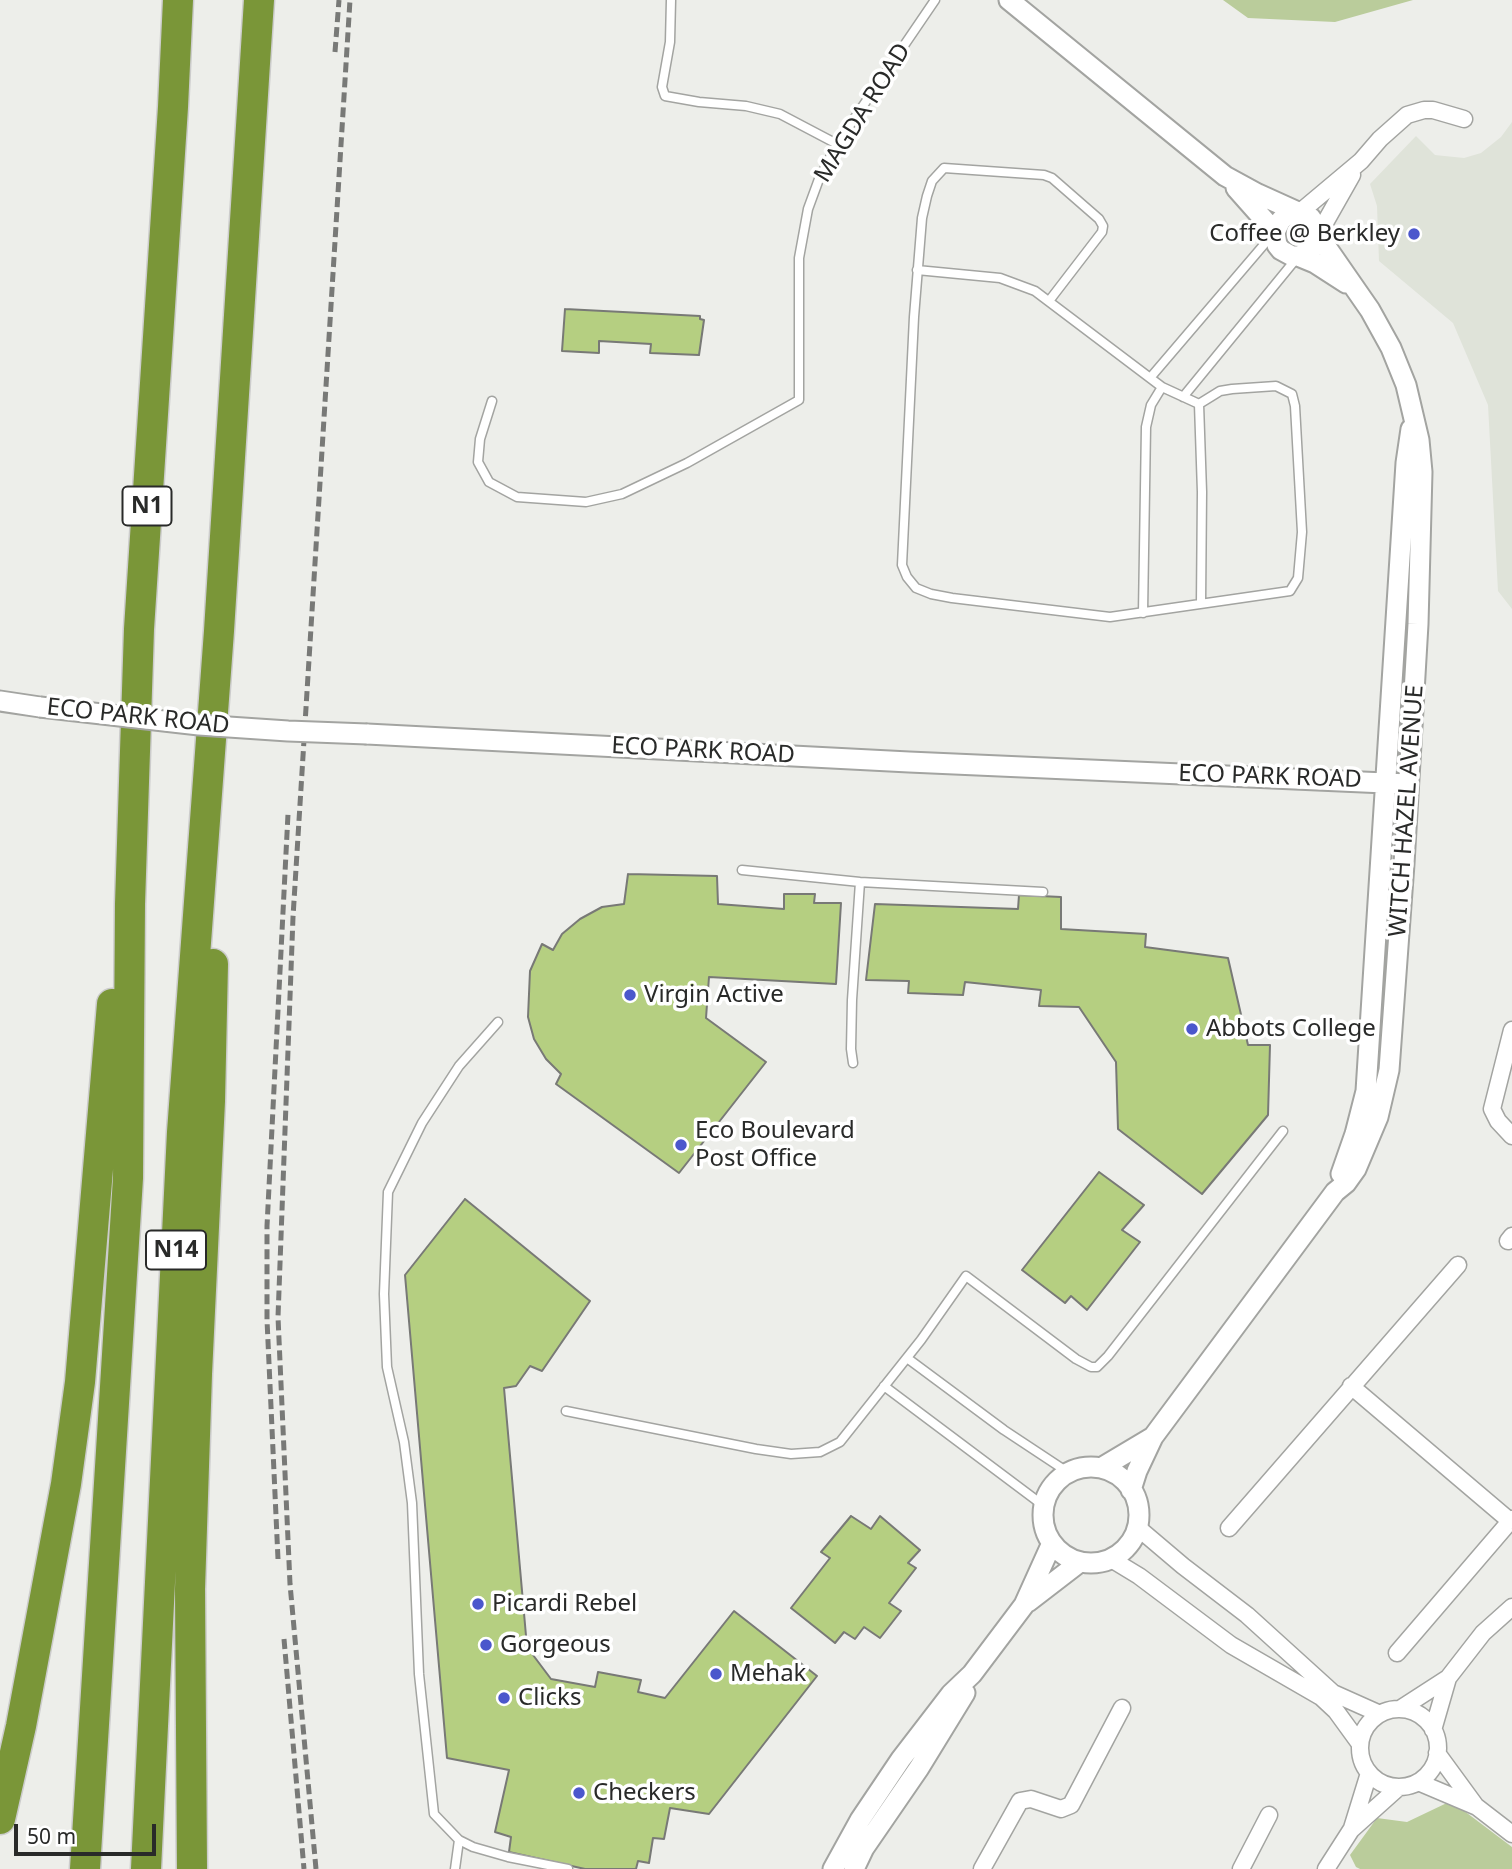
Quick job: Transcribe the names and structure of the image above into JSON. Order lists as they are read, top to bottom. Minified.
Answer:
{"streets":{"highway":["N1","N14"],"street":["ECO PARK ROAD","WITCH HAZEL AVENUE"],"lane":["MAGDA ROAD"]},"crossings":[["N1","N14"],["ECO PARK ROAD","WITCH HAZEL AVENUE"]],"places":["Coffee @ Berkley","Virgin Active","Abbots College","Eco Boulevard Post Office","Picardi Rebel","Gorgeous","Mehak","Clicks","Checkers"],"scale_bar":"50 m"}
